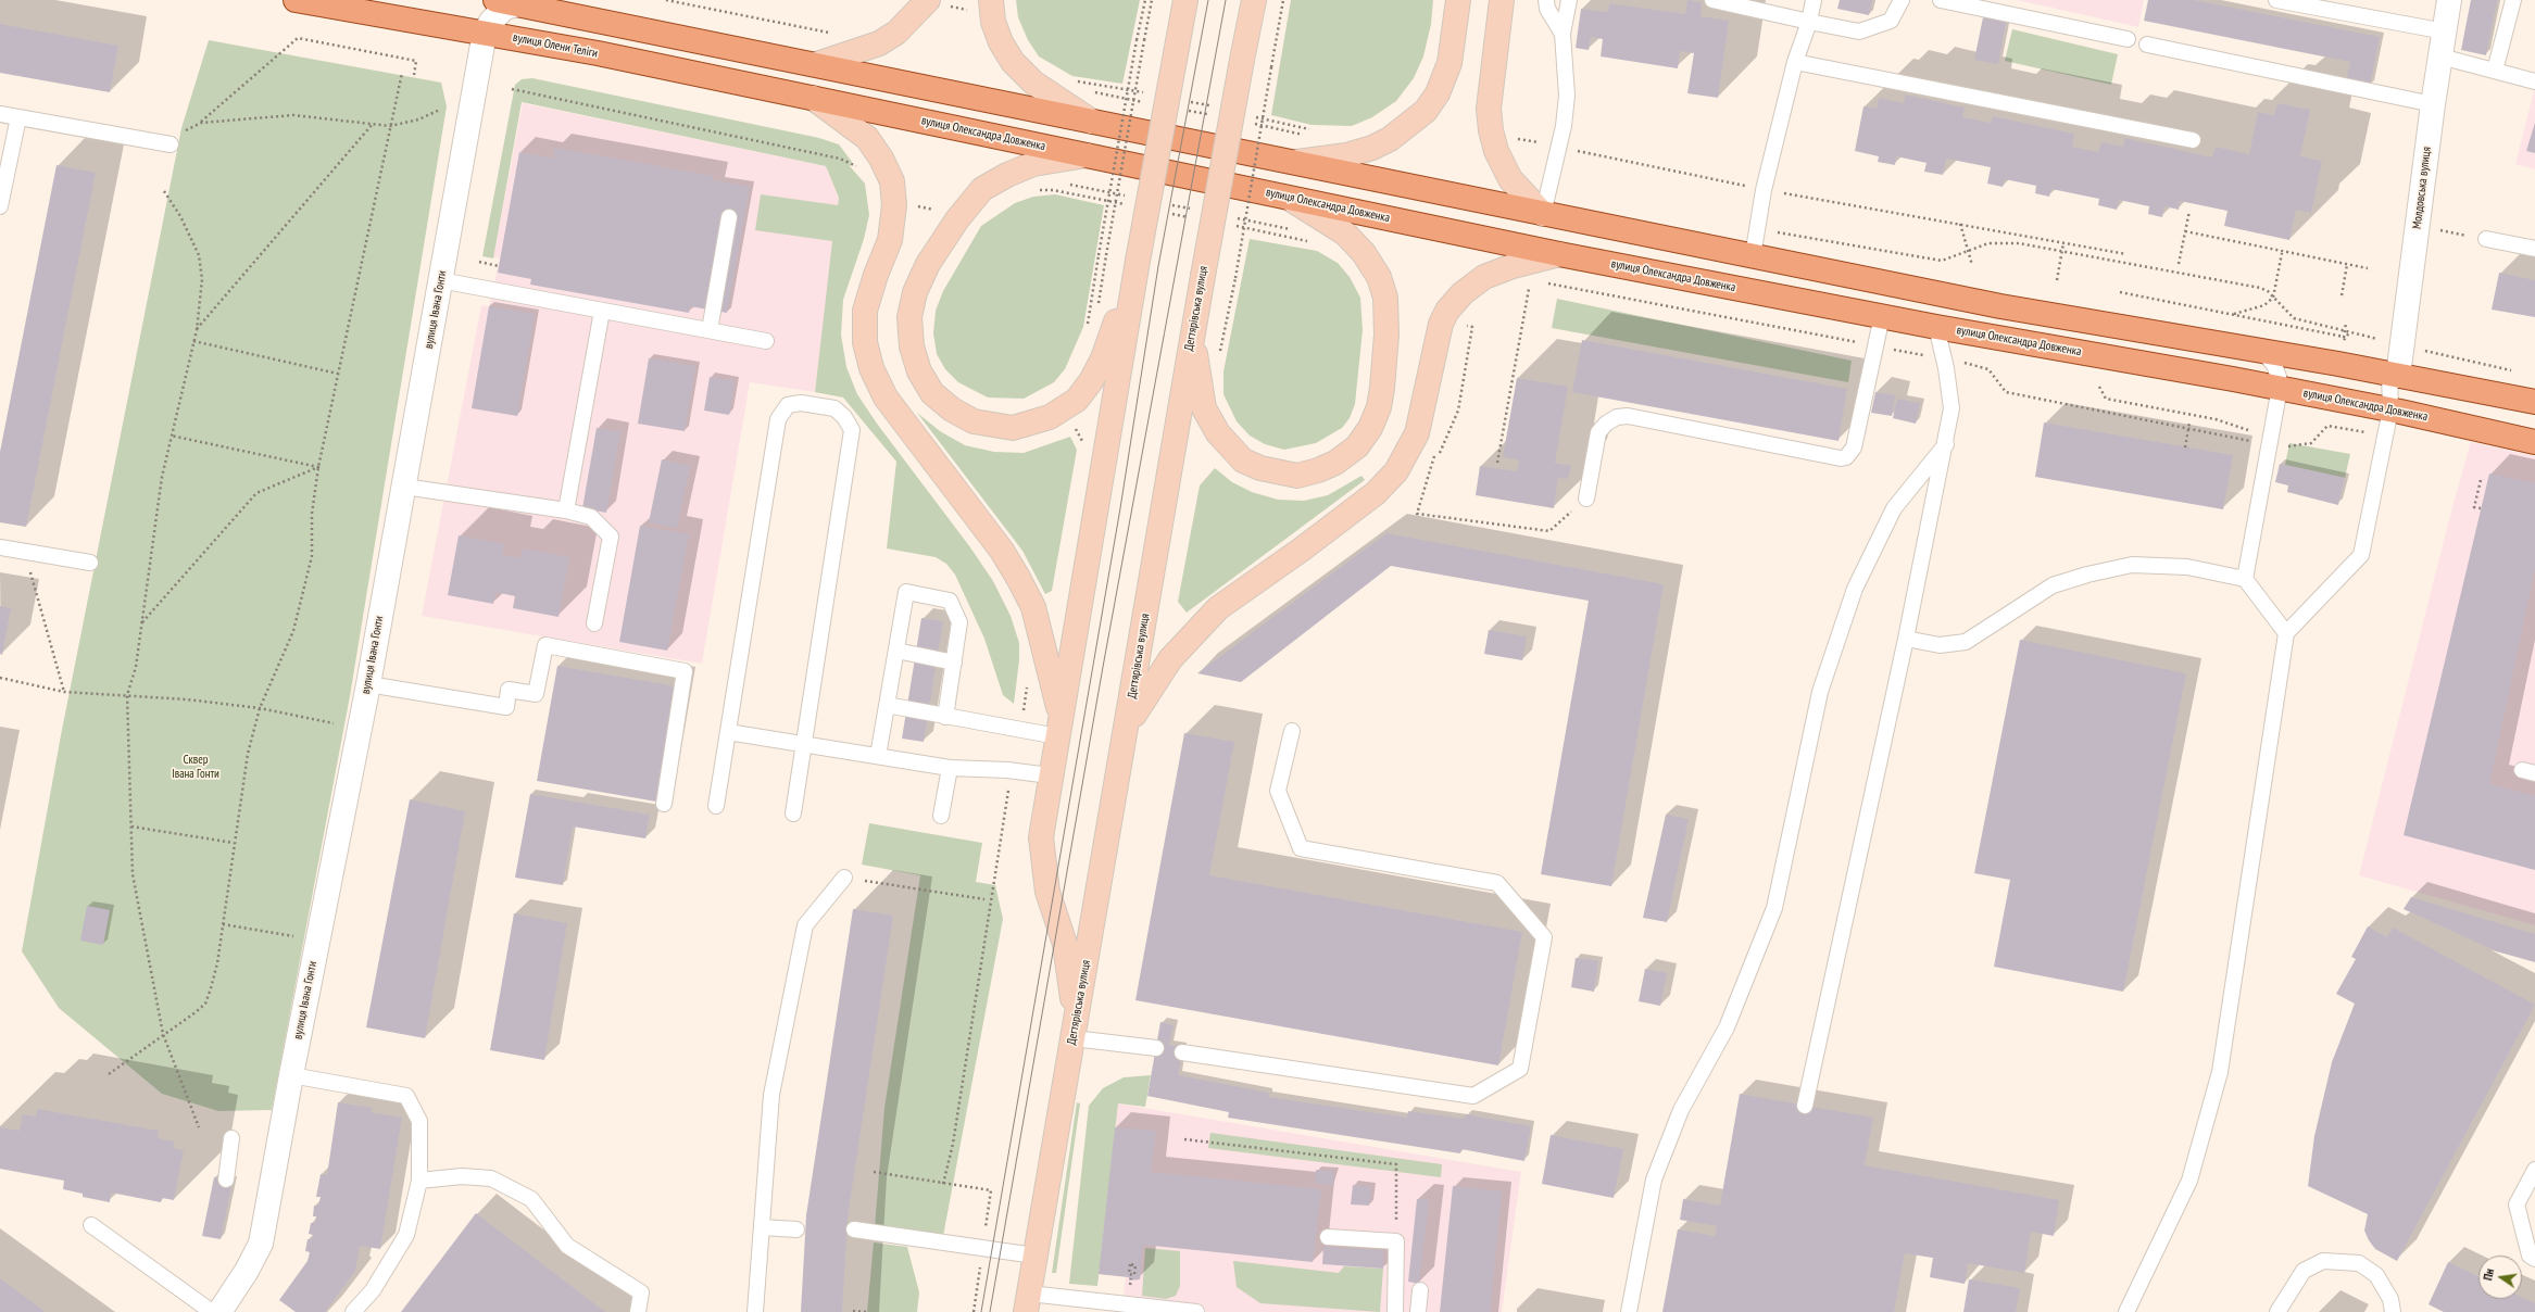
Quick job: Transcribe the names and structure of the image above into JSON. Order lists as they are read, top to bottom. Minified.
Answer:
{"streets":{"main road":["вулиця Олени Теліги","вулиця Олександра Довженка","Дегтярівська вулиця"],"street":["Молдовська вулиця","вулиця Івана Гонти"]},"crossings":[["вулиця Олени Теліги","вулиця Олександра Довженка"],["вулиця Олени Теліги","вулиця Івана Гонти"]],"parks":["Сквер Івана Гонти"],"north":"left"}
